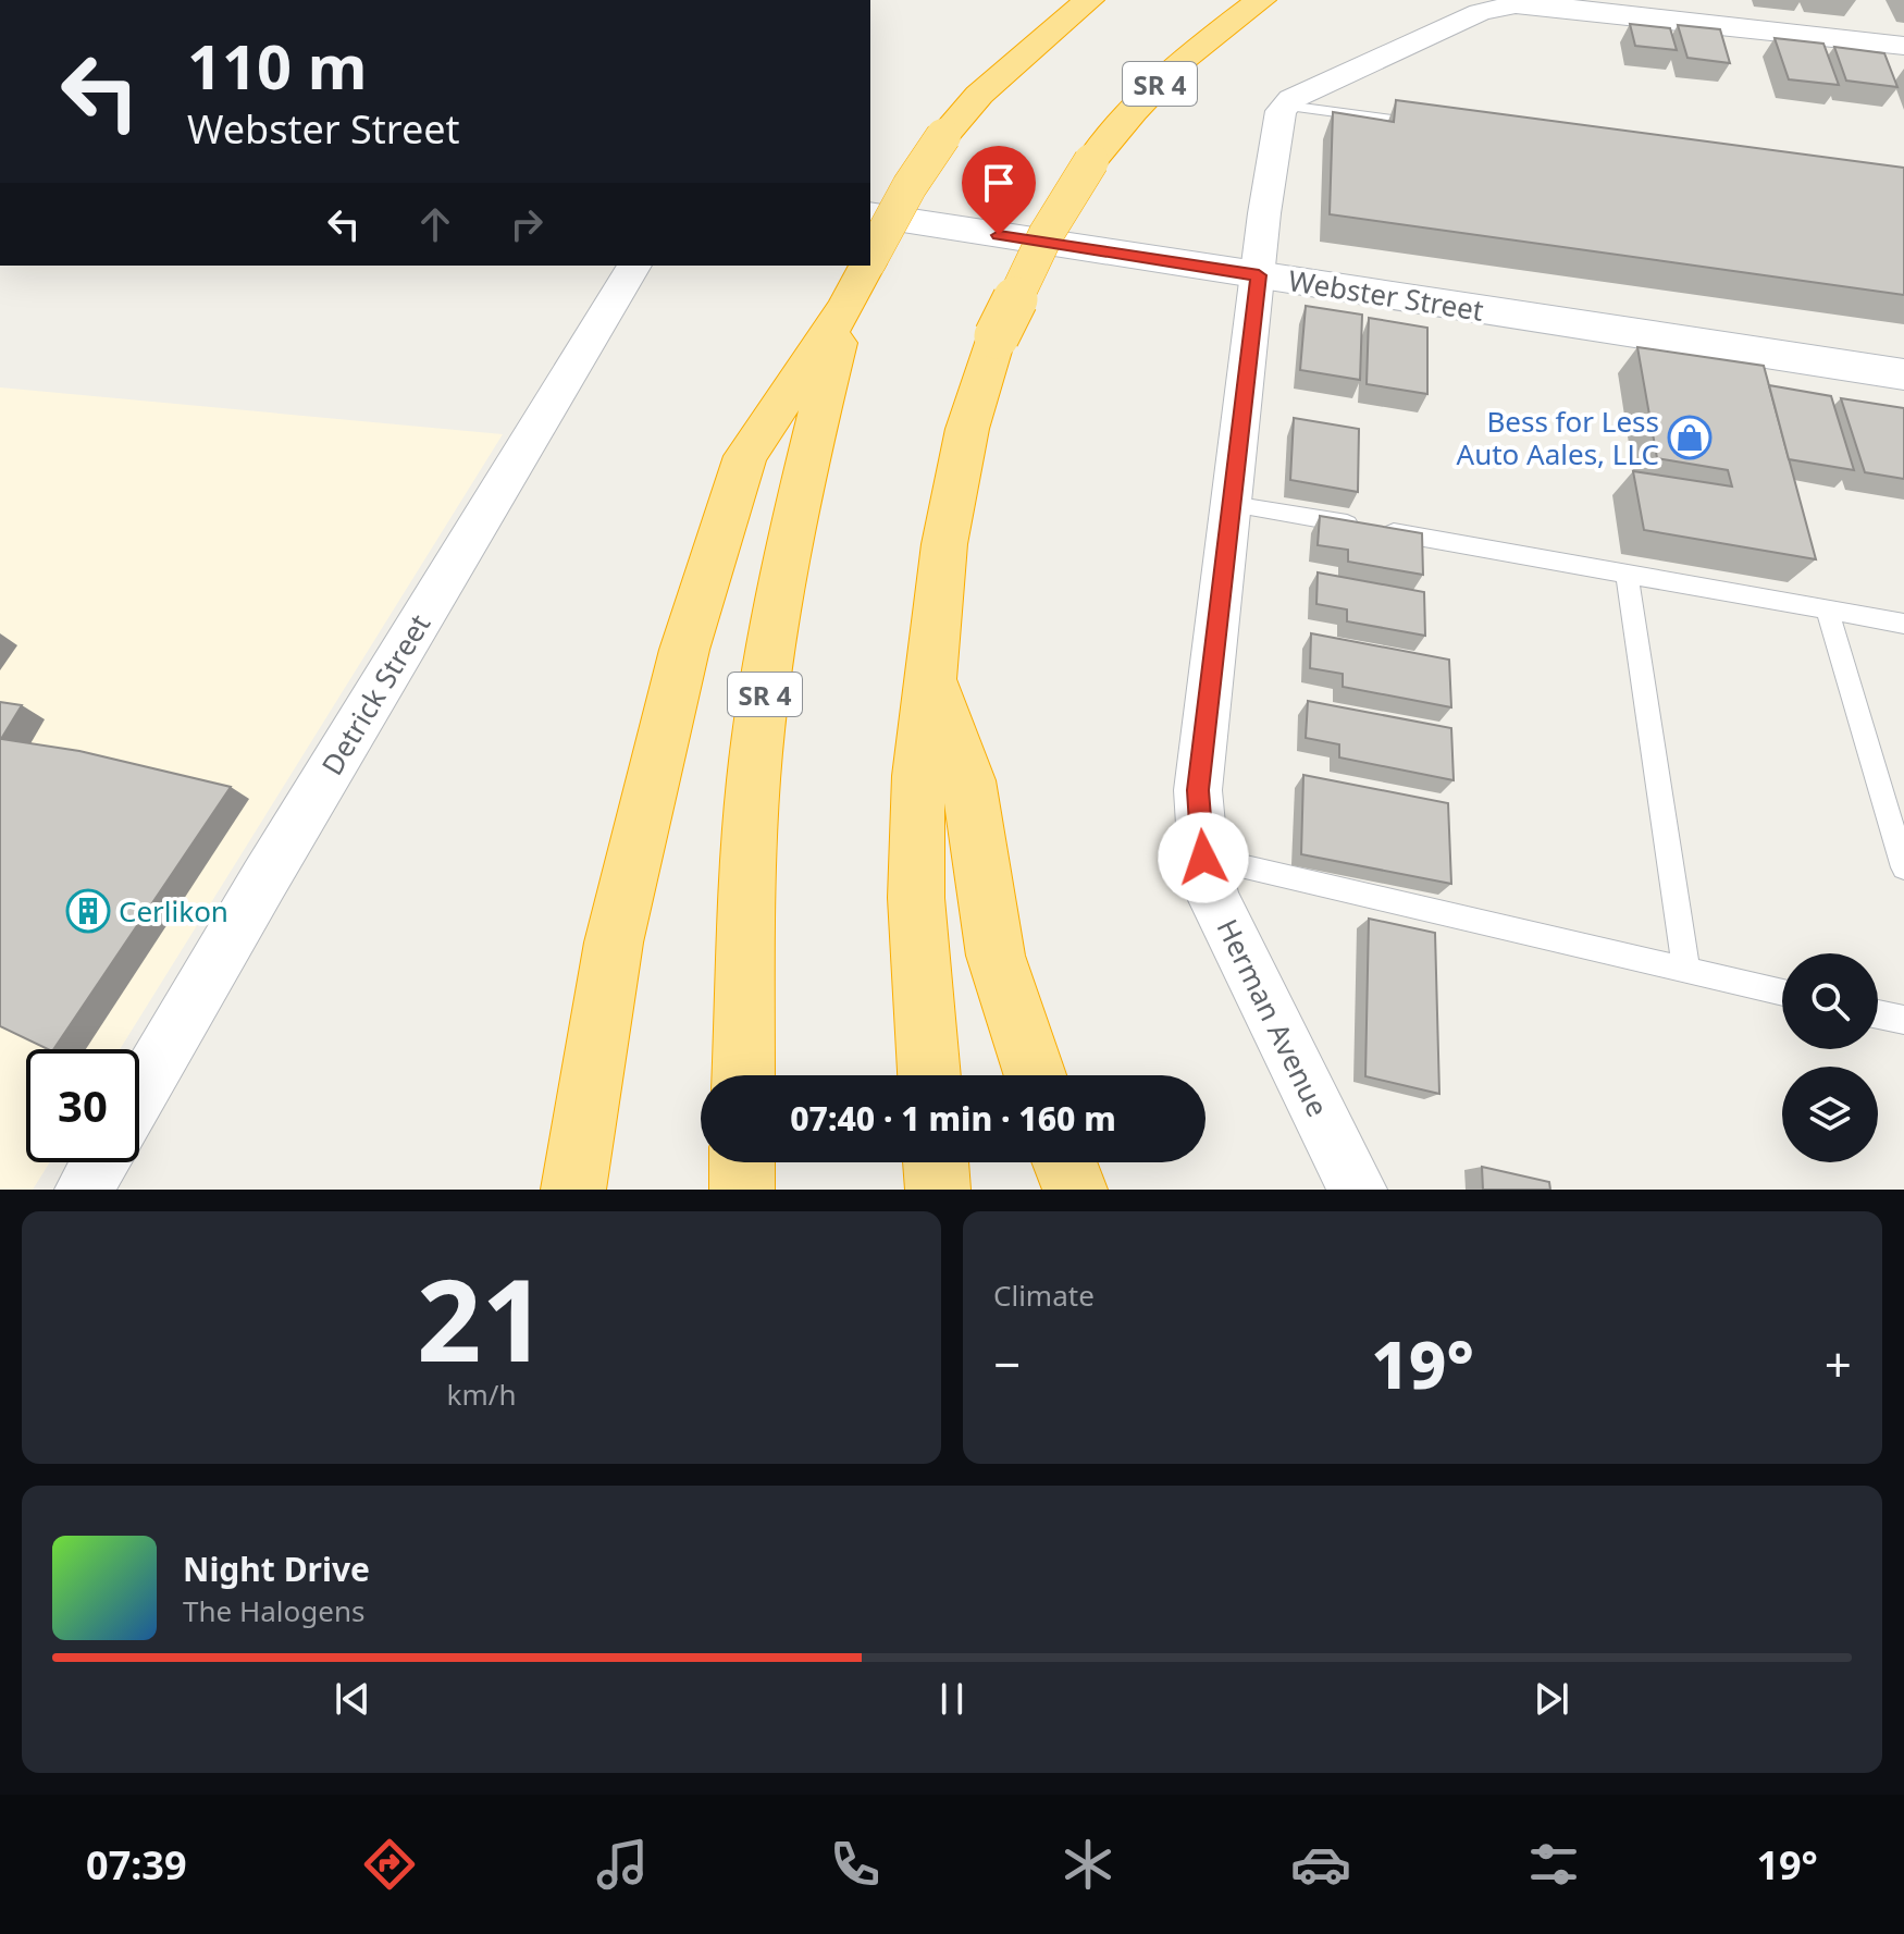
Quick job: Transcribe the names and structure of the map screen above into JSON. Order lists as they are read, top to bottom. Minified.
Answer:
{"streets":{"highway":["SR 4"],"street":["Webster Street","Detrick Street","Herman Avenue"]},"crossings":[["Webster Street","Herman Avenue"]],"places":{"shop":["Bess for Less Auto Aales, LLC"],"building":["Cerlikon"]},"page":{"turn":["110 m","Webster Street"],"limit":"30","trip":"07:40 · 1 min · 160 m","tile":[["21","km/h"],"Climate"],"heat":["−","19°","+"],"song":["Night Drive","The Halogens"],"tabs":["07:39","19°"]}}
